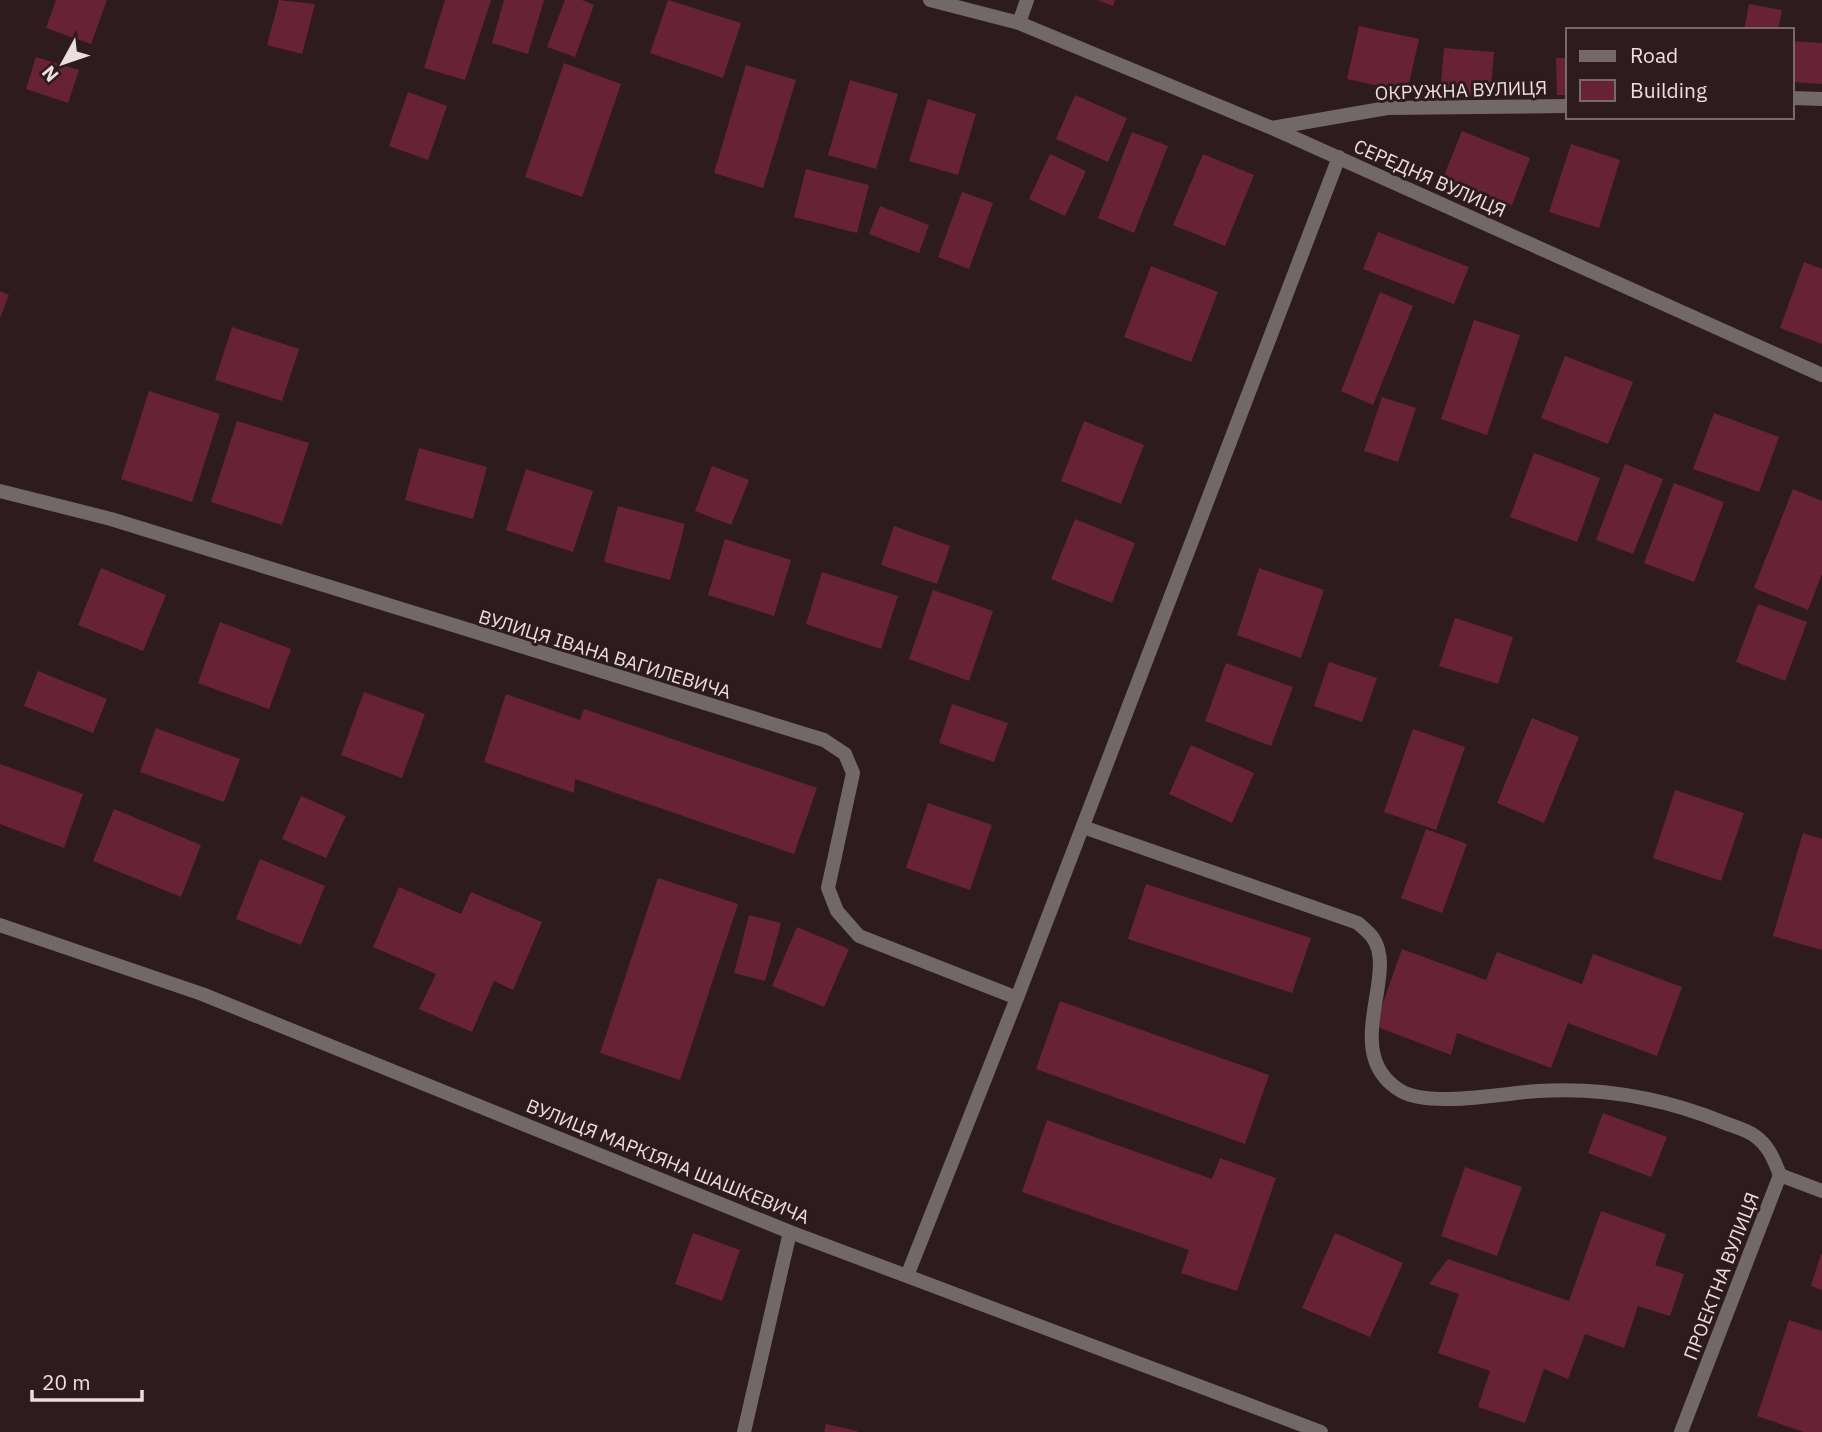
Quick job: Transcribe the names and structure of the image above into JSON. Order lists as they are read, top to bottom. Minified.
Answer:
{"streets":{"street":["ОКРУЖНА ВУЛИЦЯ","СЕРЕДНЯ ВУЛИЦЯ","ВУЛИЦЯ ІВАНА ВАГИЛЕВИЧА","ВУЛИЦЯ МАРКІЯНА ШАШКЕВИЧА","ПРОЕКТНА ВУЛИЦЯ"]},"crossings":[["ОКРУЖНА ВУЛИЦЯ","СЕРЕДНЯ ВУЛИЦЯ"]],"legend":["Road","Building"],"scale_bar":"20 m","north":"bottom left"}
